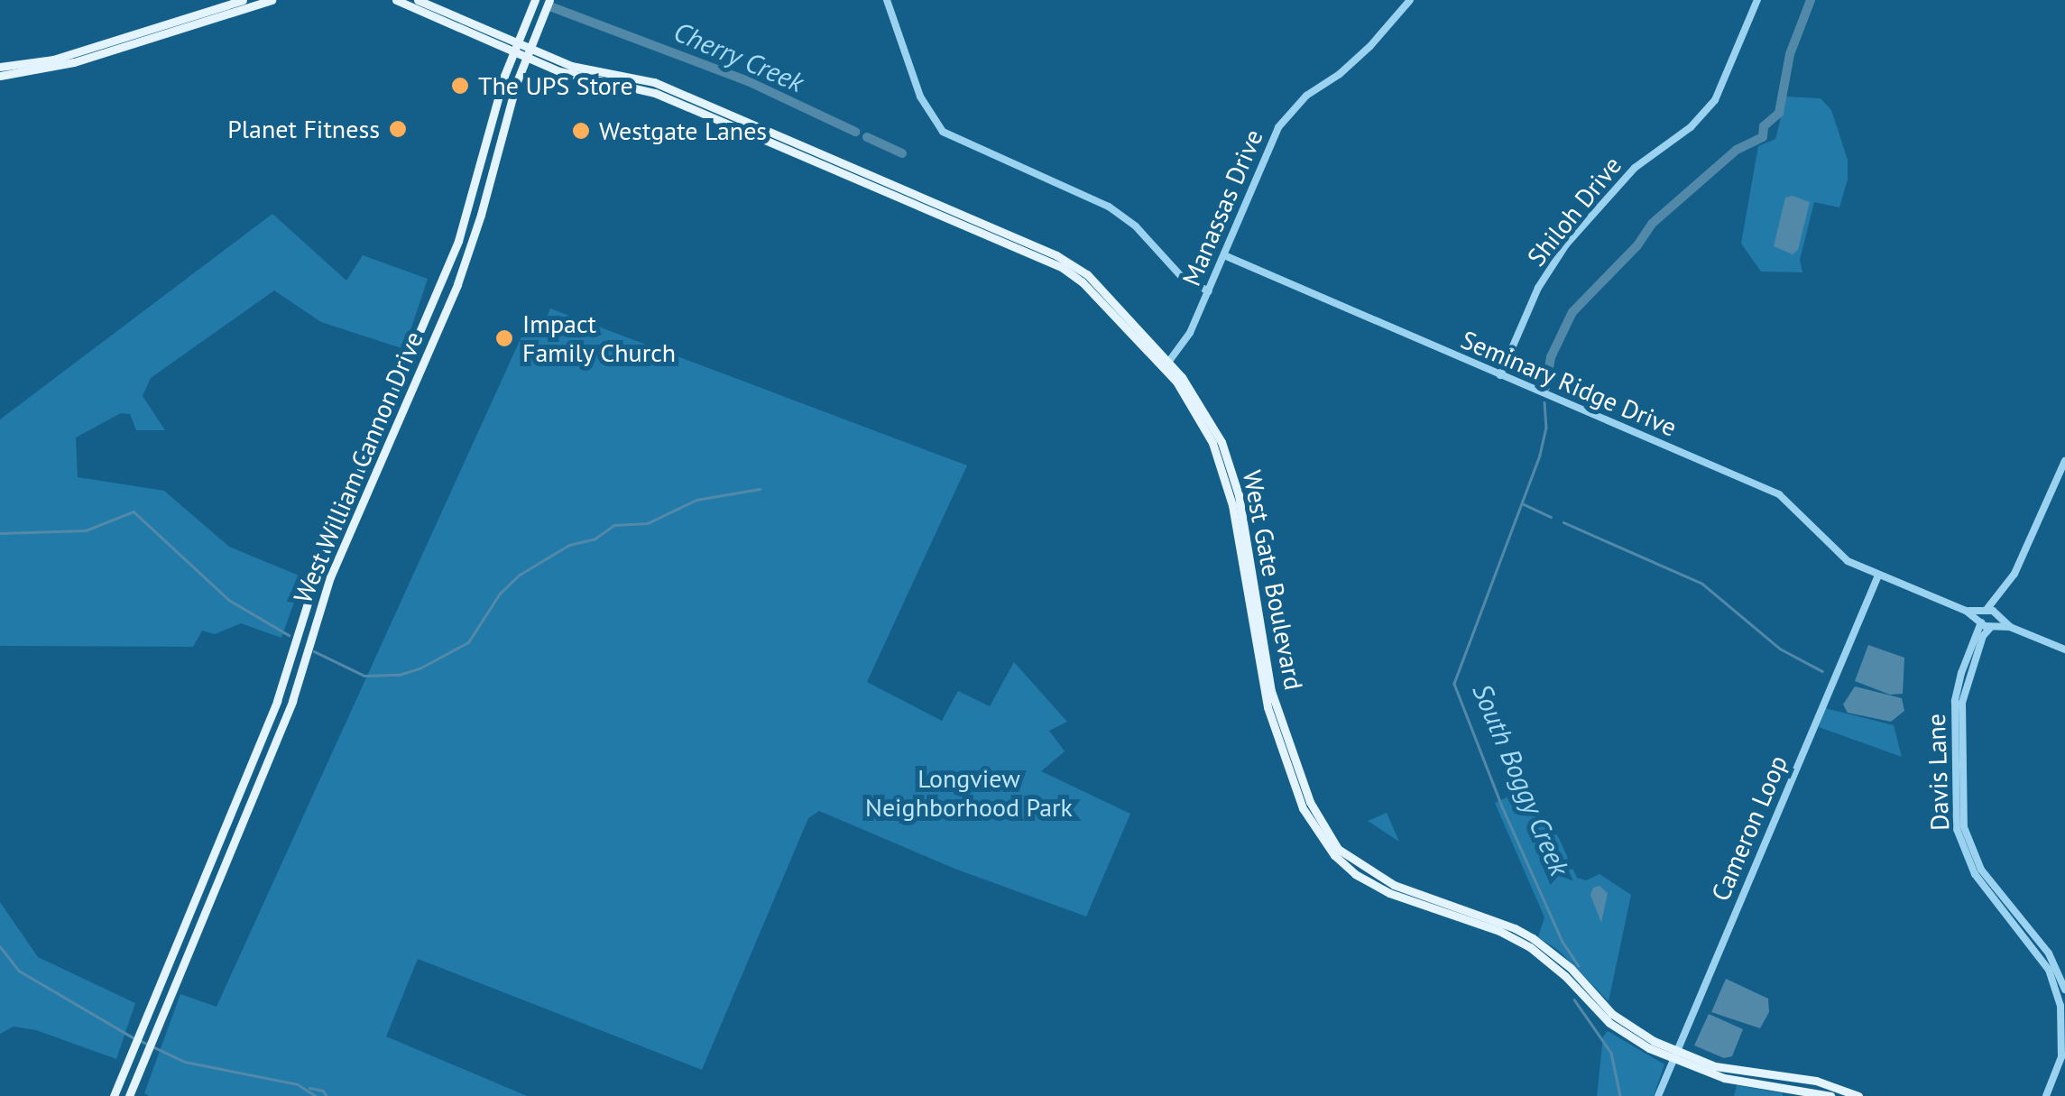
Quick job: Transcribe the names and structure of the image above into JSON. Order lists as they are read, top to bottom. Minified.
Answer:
{"streets":{"main road":["West William Cannon Drive","West Gate Boulevard"],"street":["Manassas Drive","Shiloh Drive","Seminary Ridge Drive","Davis Lane","Cameron Loop"]},"crossings":[["Manassas Drive","Seminary Ridge Drive"],["Manassas Drive","West Gate Boulevard"],["Shiloh Drive","Seminary Ridge Drive"],["Seminary Ridge Drive","Cameron Loop"],["West William Cannon Drive","West Gate Boulevard"],["West Gate Boulevard","Cameron Loop"]],"water":["Cherry Creek","South Boggy Creek"],"parks":["Longview Neighborhood Park"],"places":["The UPS Store","Planet Fitness","Westgate Lanes","Impact Family Church"]}
